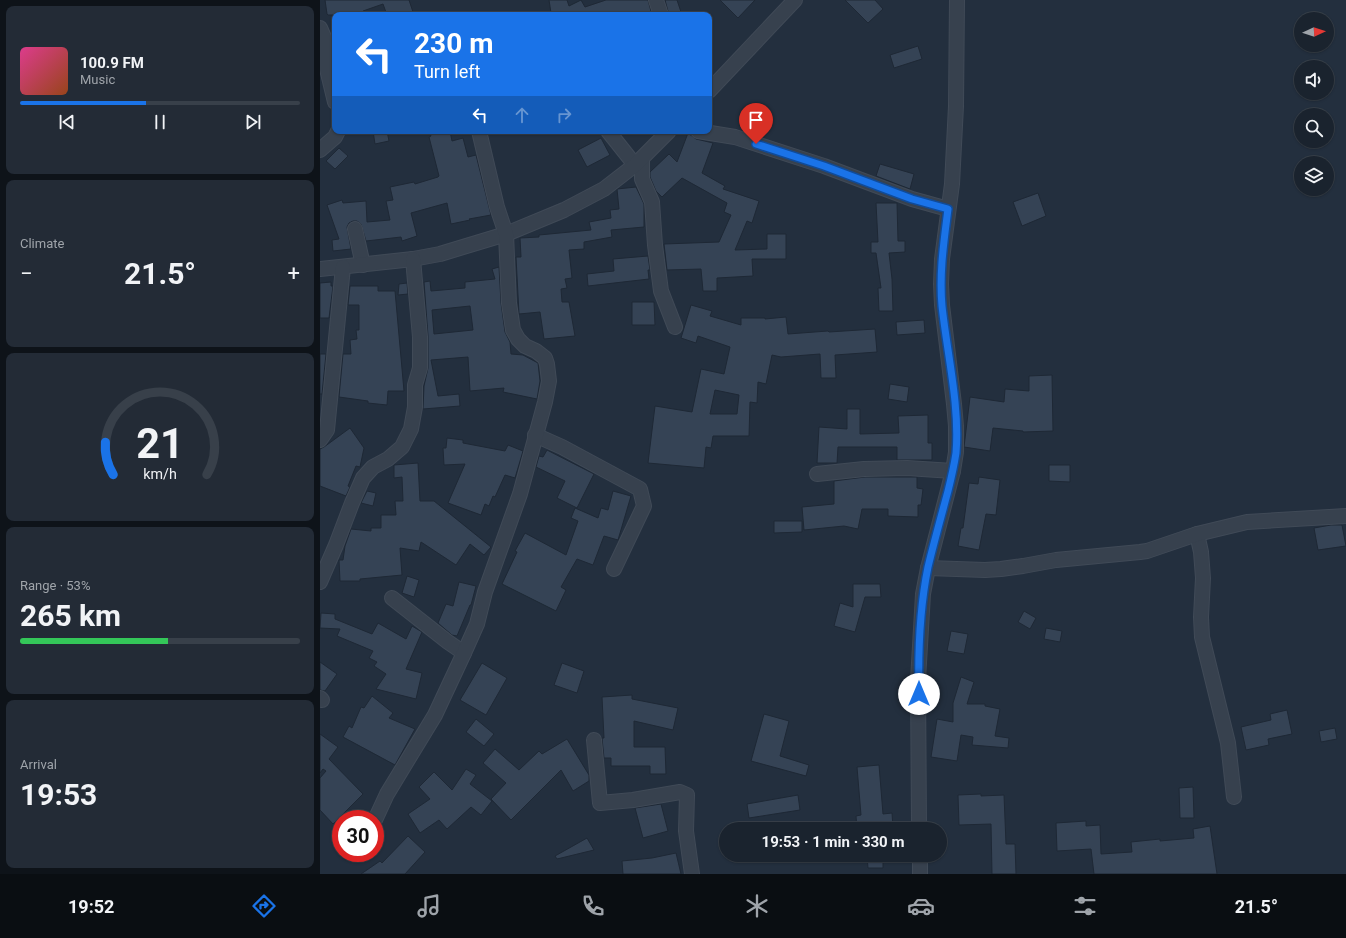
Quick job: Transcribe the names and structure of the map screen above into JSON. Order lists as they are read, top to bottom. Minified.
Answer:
{"north":"right","page":{"turn":["230 m","Turn left"],"song":["100.9 FM","Music"],"tile":["Climate",["Range · 53%","265 km"],["Arrival","19:53"]],"heat":["−","21.5°","+"],"limit":"30","trip":"19:53 · 1 min · 330 m","tabs":["19:52","21.5°"],"gauge":["21","km/h"]}}
